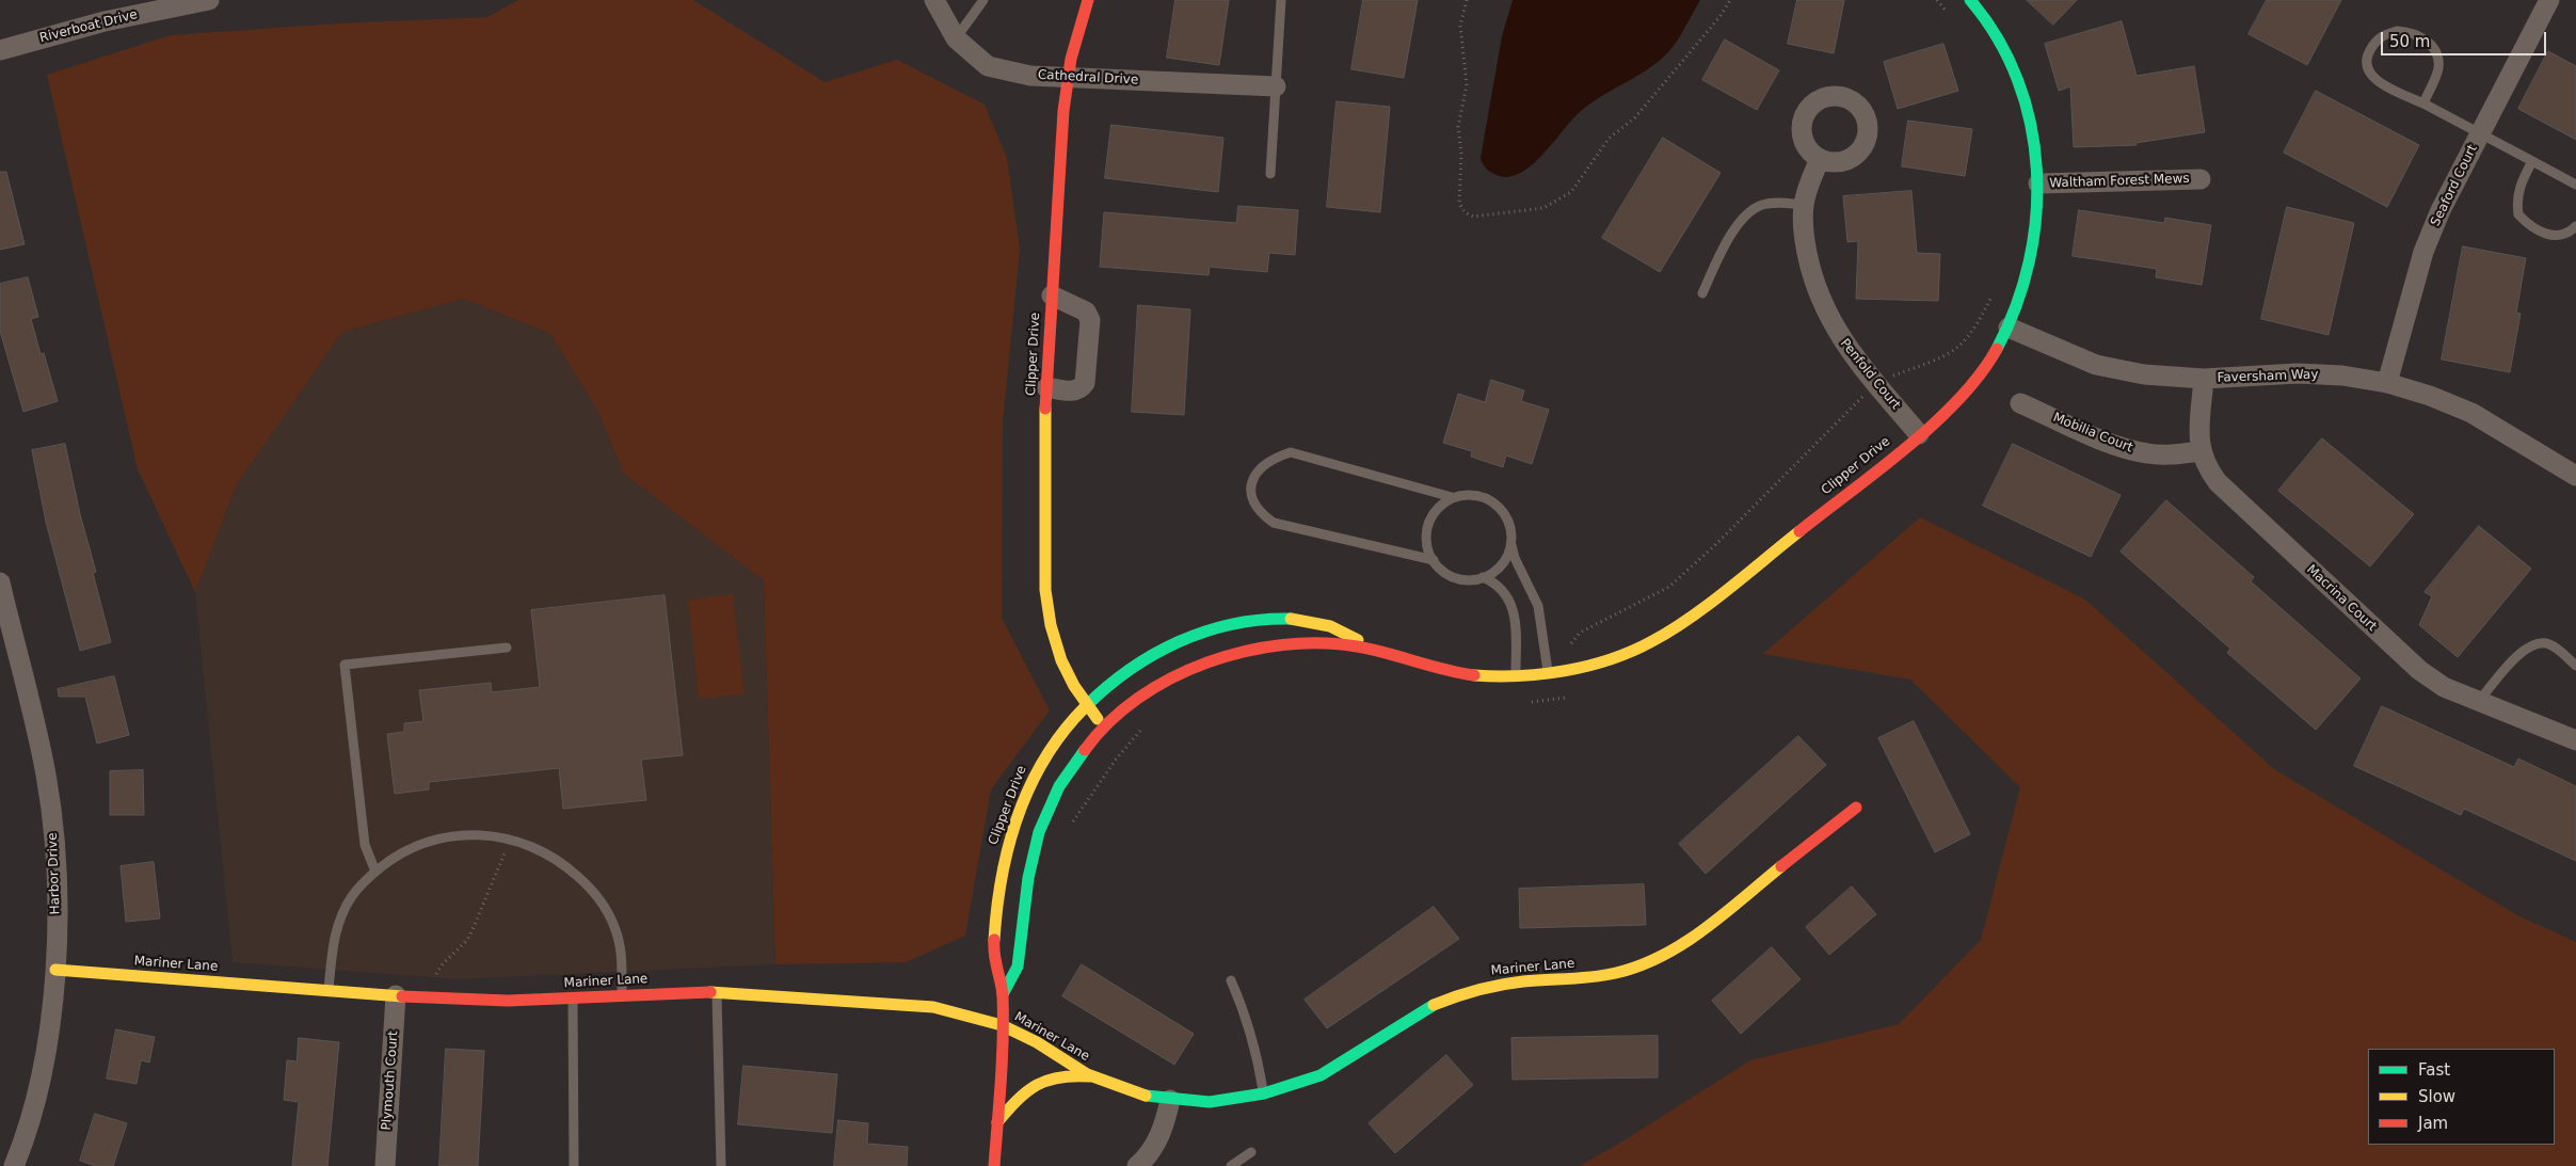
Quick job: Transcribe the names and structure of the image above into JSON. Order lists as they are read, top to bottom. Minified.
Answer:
{"streets":{"street":["Riverboat Drive","Cathedral Drive","Waltham Forest Mews","Seaford Court","Clipper Drive","Penfold Court","Faversham Way","Mobilia Court","Macrina Court","Harbor Drive","Mariner Lane","Plymouth Court"]},"crossings":[["Cathedral Drive","Clipper Drive"],["Waltham Forest Mews","Clipper Drive"],["Seaford Court","Faversham Way"],["Clipper Drive","Penfold Court"],["Clipper Drive","Faversham Way"],["Clipper Drive","Mariner Lane"],["Faversham Way","Macrina Court"],["Mobilia Court","Macrina Court"],["Harbor Drive","Mariner Lane"],["Mariner Lane","Plymouth Court"]],"legend":["Fast","Slow","Jam"],"scale_bar":"50 m"}
